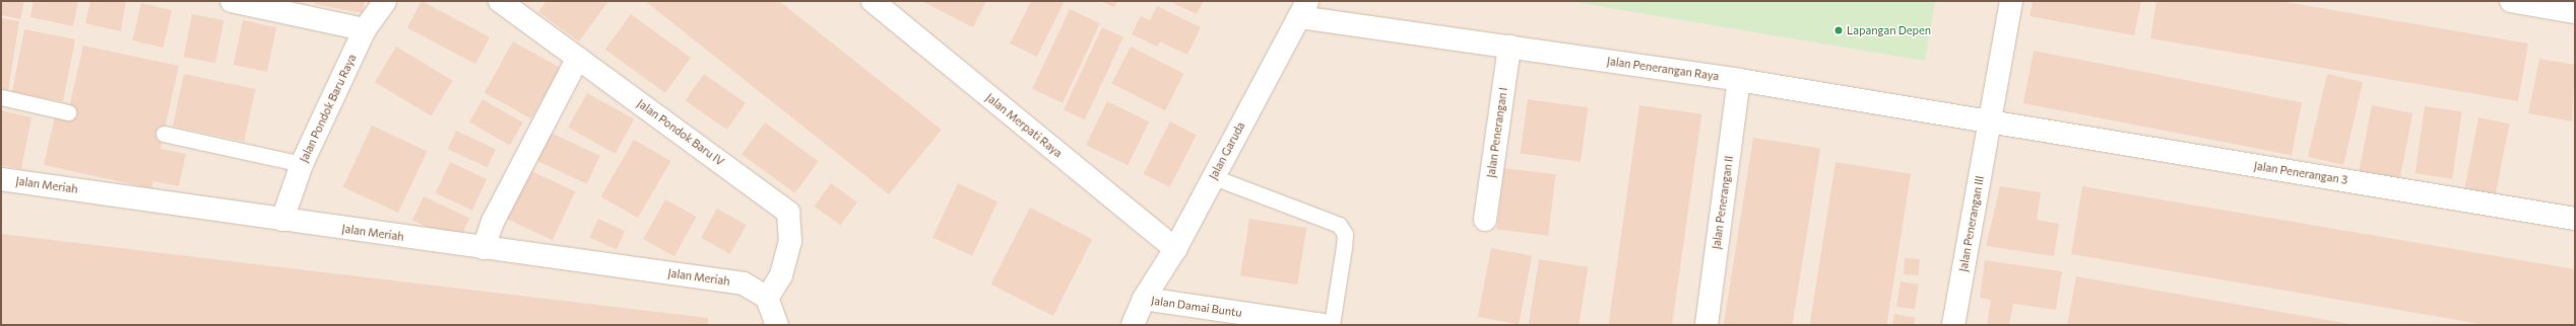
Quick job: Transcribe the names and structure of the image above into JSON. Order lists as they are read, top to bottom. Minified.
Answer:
{"streets":{"street":["Jalan Penerangan Raya","Jalan Pondok Baru Raya","Jalan Merpati Raya","Jalan Pondok Baru IV","Jalan Penerangan I","Jalan Garuda","Jalan Penerangan 3","Jalan Meriah","Jalan Penerangan II","Jalan Penerangan III","Jalan Damai Buntu"]},"crossings":[["Jalan Penerangan Raya","Jalan Penerangan I"],["Jalan Penerangan Raya","Jalan Garuda"],["Jalan Penerangan Raya","Jalan Penerangan 3"],["Jalan Penerangan Raya","Jalan Penerangan II"],["Jalan Penerangan Raya","Jalan Penerangan III"],["Jalan Pondok Baru Raya","Jalan Meriah"],["Jalan Merpati Raya","Jalan Garuda"],["Jalan Pondok Baru IV","Jalan Meriah"],["Jalan Garuda","Jalan Damai Buntu"]],"places":["Lapangan Depen"]}
